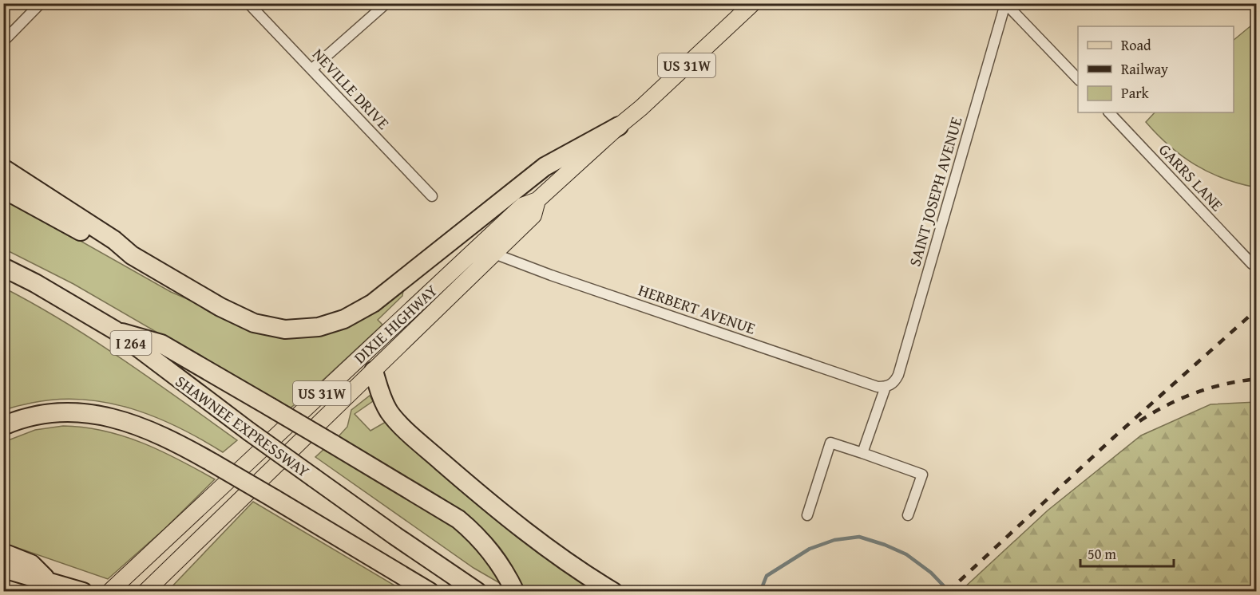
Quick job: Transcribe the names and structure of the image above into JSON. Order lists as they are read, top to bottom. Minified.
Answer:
{"streets":{"highway":["I 264","SHAWNEE EXPRESSWAY"],"main road":["US 31W","DIXIE HIGHWAY"],"street":["NEVILLE DRIVE","GARRS LANE","SAINT JOSEPH AVENUE","HERBERT AVENUE"]},"crossings":[["SAINT JOSEPH AVENUE","HERBERT AVENUE"],["HERBERT AVENUE","DIXIE HIGHWAY"]],"legend":["Road","Railway","Park"],"scale_bar":"50 m"}
